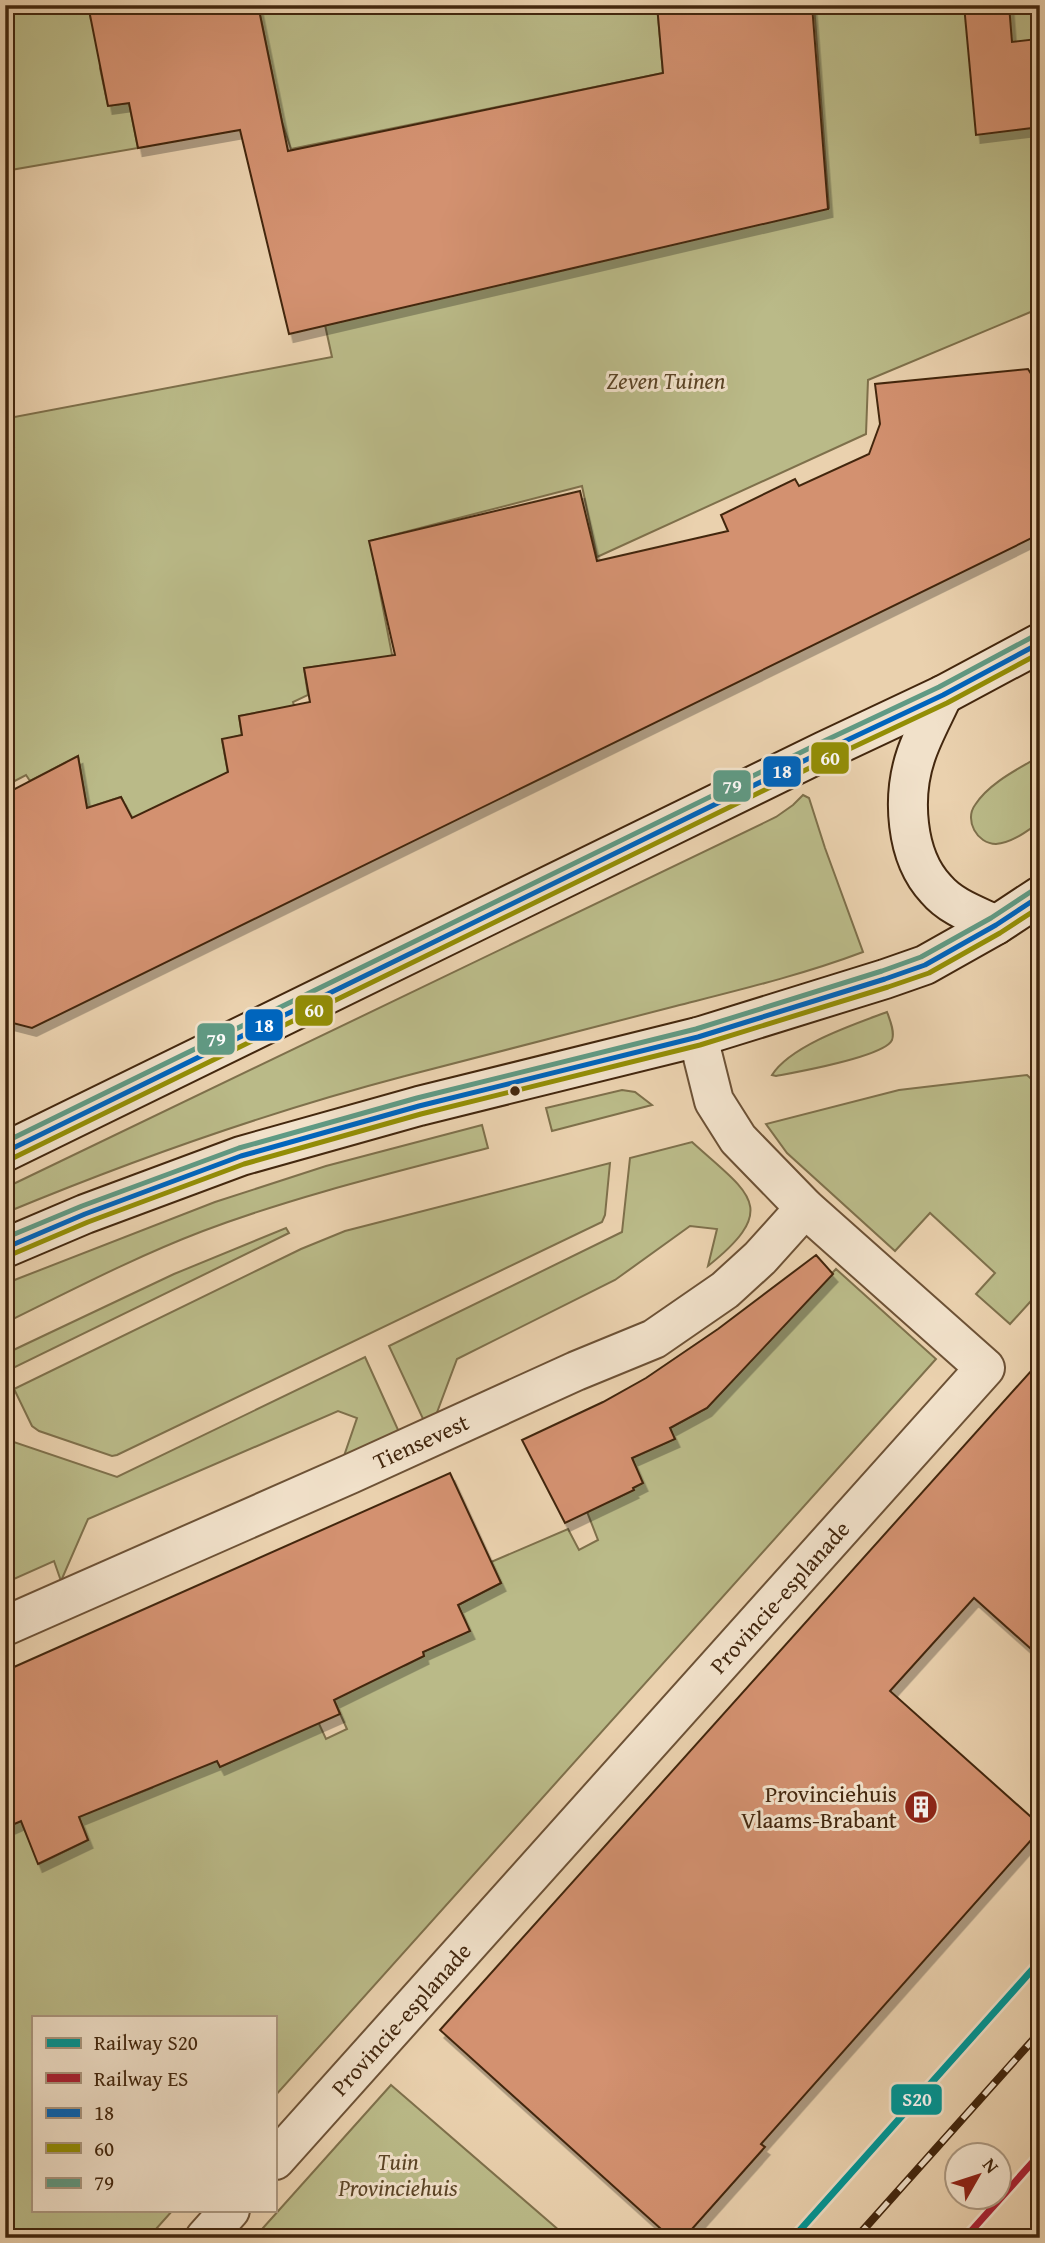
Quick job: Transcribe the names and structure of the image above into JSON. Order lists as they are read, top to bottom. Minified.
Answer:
{"streets":{"main road":["Tiensevest","Provincie-esplanade"]},"crossings":[["Tiensevest","Provincie-esplanade"]],"parks":["Zeven Tuinen","Tuin Provinciehuis"],"places":{"building":["Provinciehuis Vlaams-Brabant"]},"lines":["transit line 79","transit line 18","transit line 60","rail line S20","rail line ES"],"legend":["Railway S20","Railway ES","18","60","79"],"north":"top right"}
